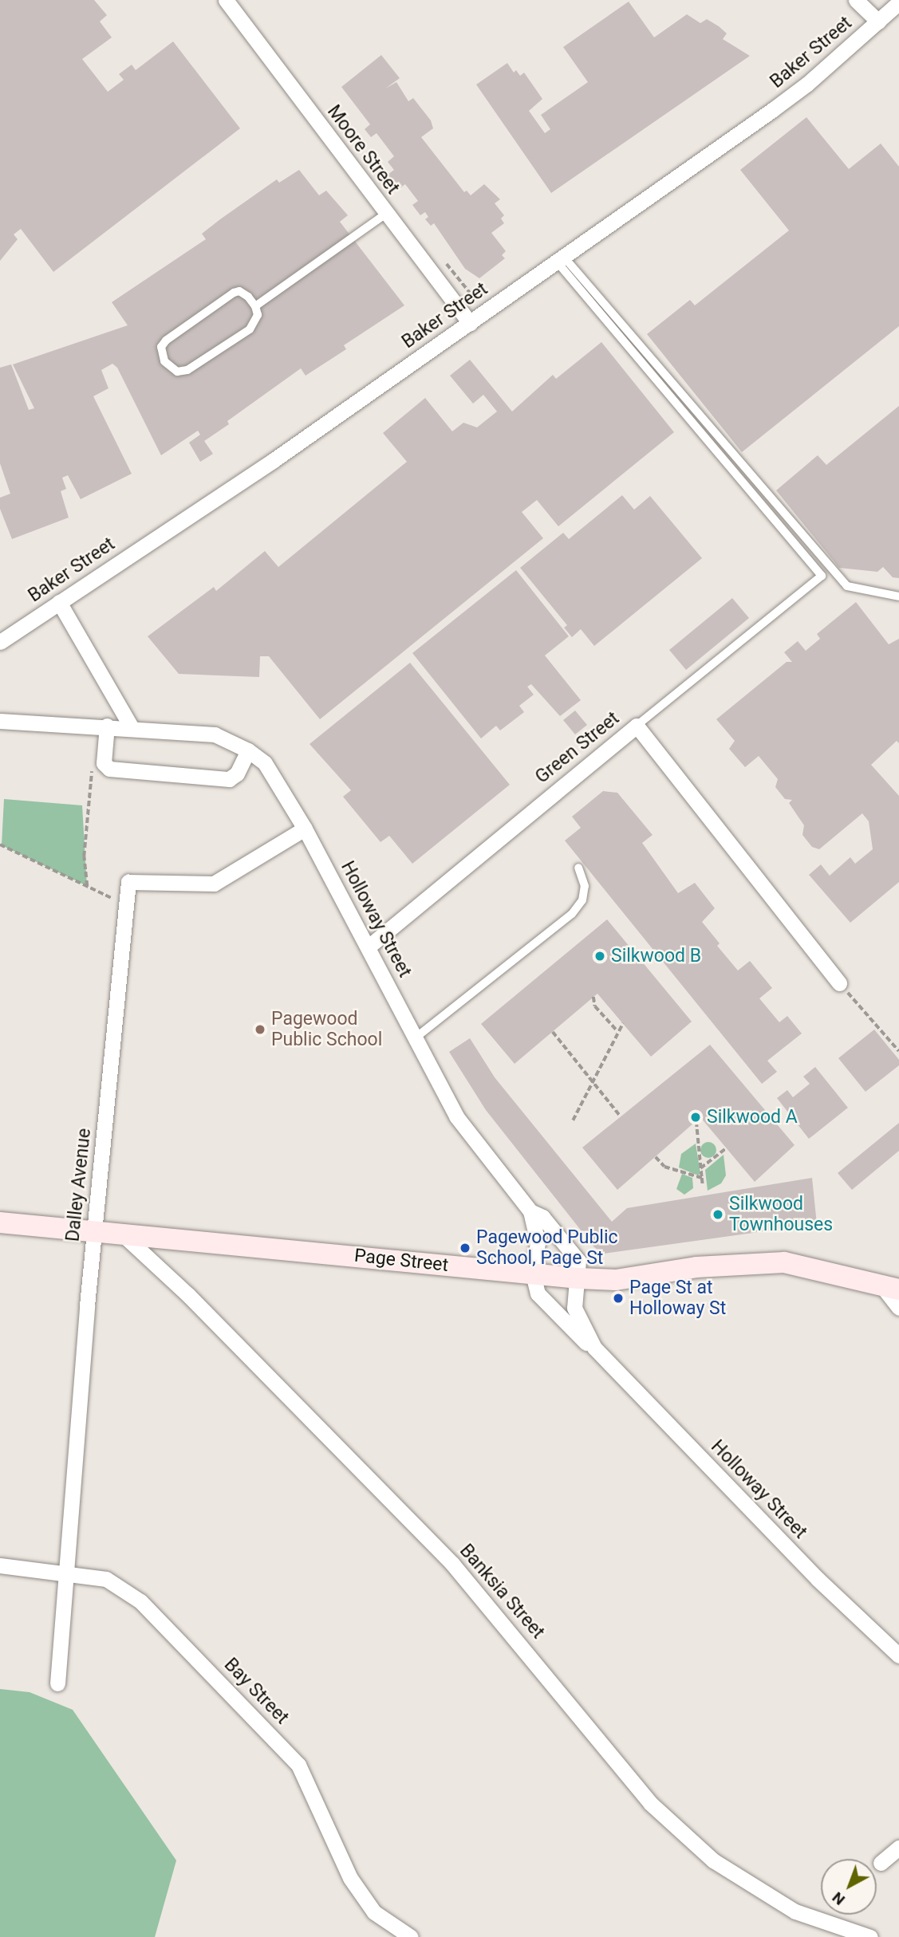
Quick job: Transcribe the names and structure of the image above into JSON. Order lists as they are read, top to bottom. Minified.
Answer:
{"streets":{"main road":["Page Street"],"street":["Baker Street","Moore Street","Green Street","Holloway Street","Dalley Avenue","Banksia Street","Bay Street"]},"crossings":[["Baker Street","Moore Street"],["Green Street","Holloway Street"],["Holloway Street","Dalley Avenue"],["Holloway Street","Page Street"],["Dalley Avenue","Page Street"],["Dalley Avenue","Bay Street"],["Page Street","Banksia Street"]],"places":["Silkwood B","Pagewood Public School","Silkwood A","Silkwood Townhouses","Pagewood Public School, Page St","Page St at Holloway St"],"north":"bottom left"}
